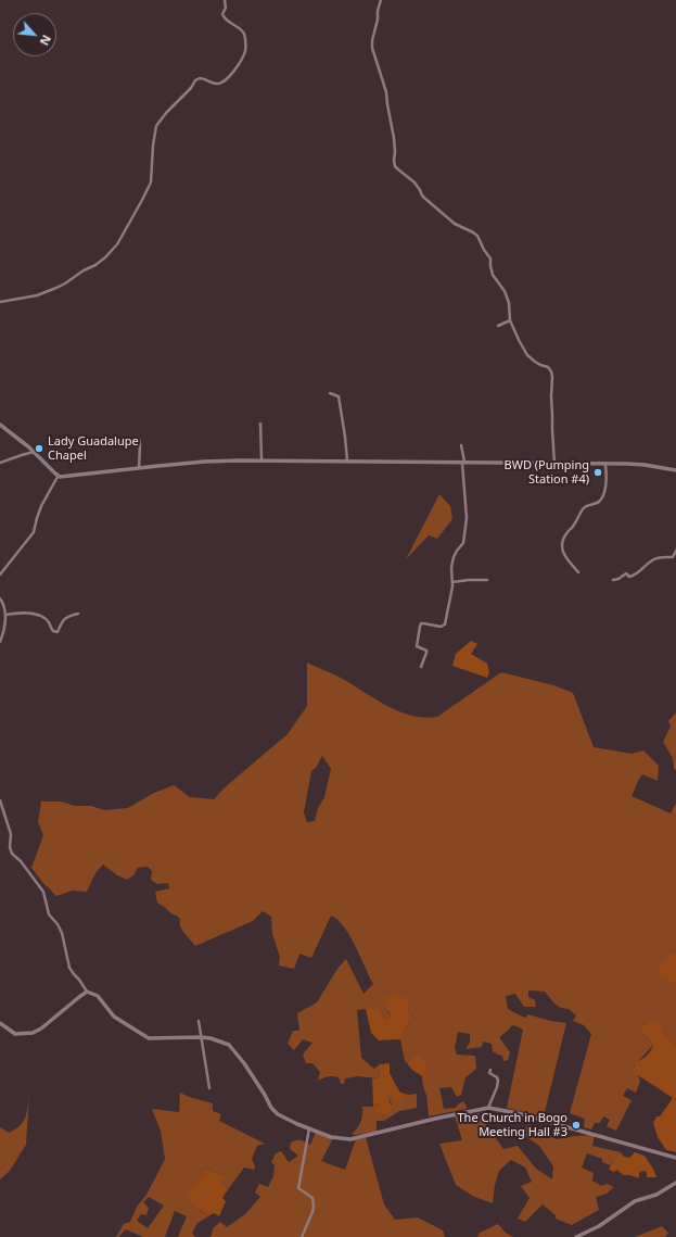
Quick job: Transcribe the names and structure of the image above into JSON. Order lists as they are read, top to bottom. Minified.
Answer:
{"places":["Lady Guadalupe Chapel","BWD (Pumping Station #4)","The Church in Bogo Meeting Hall #3"],"north":"bottom right"}
